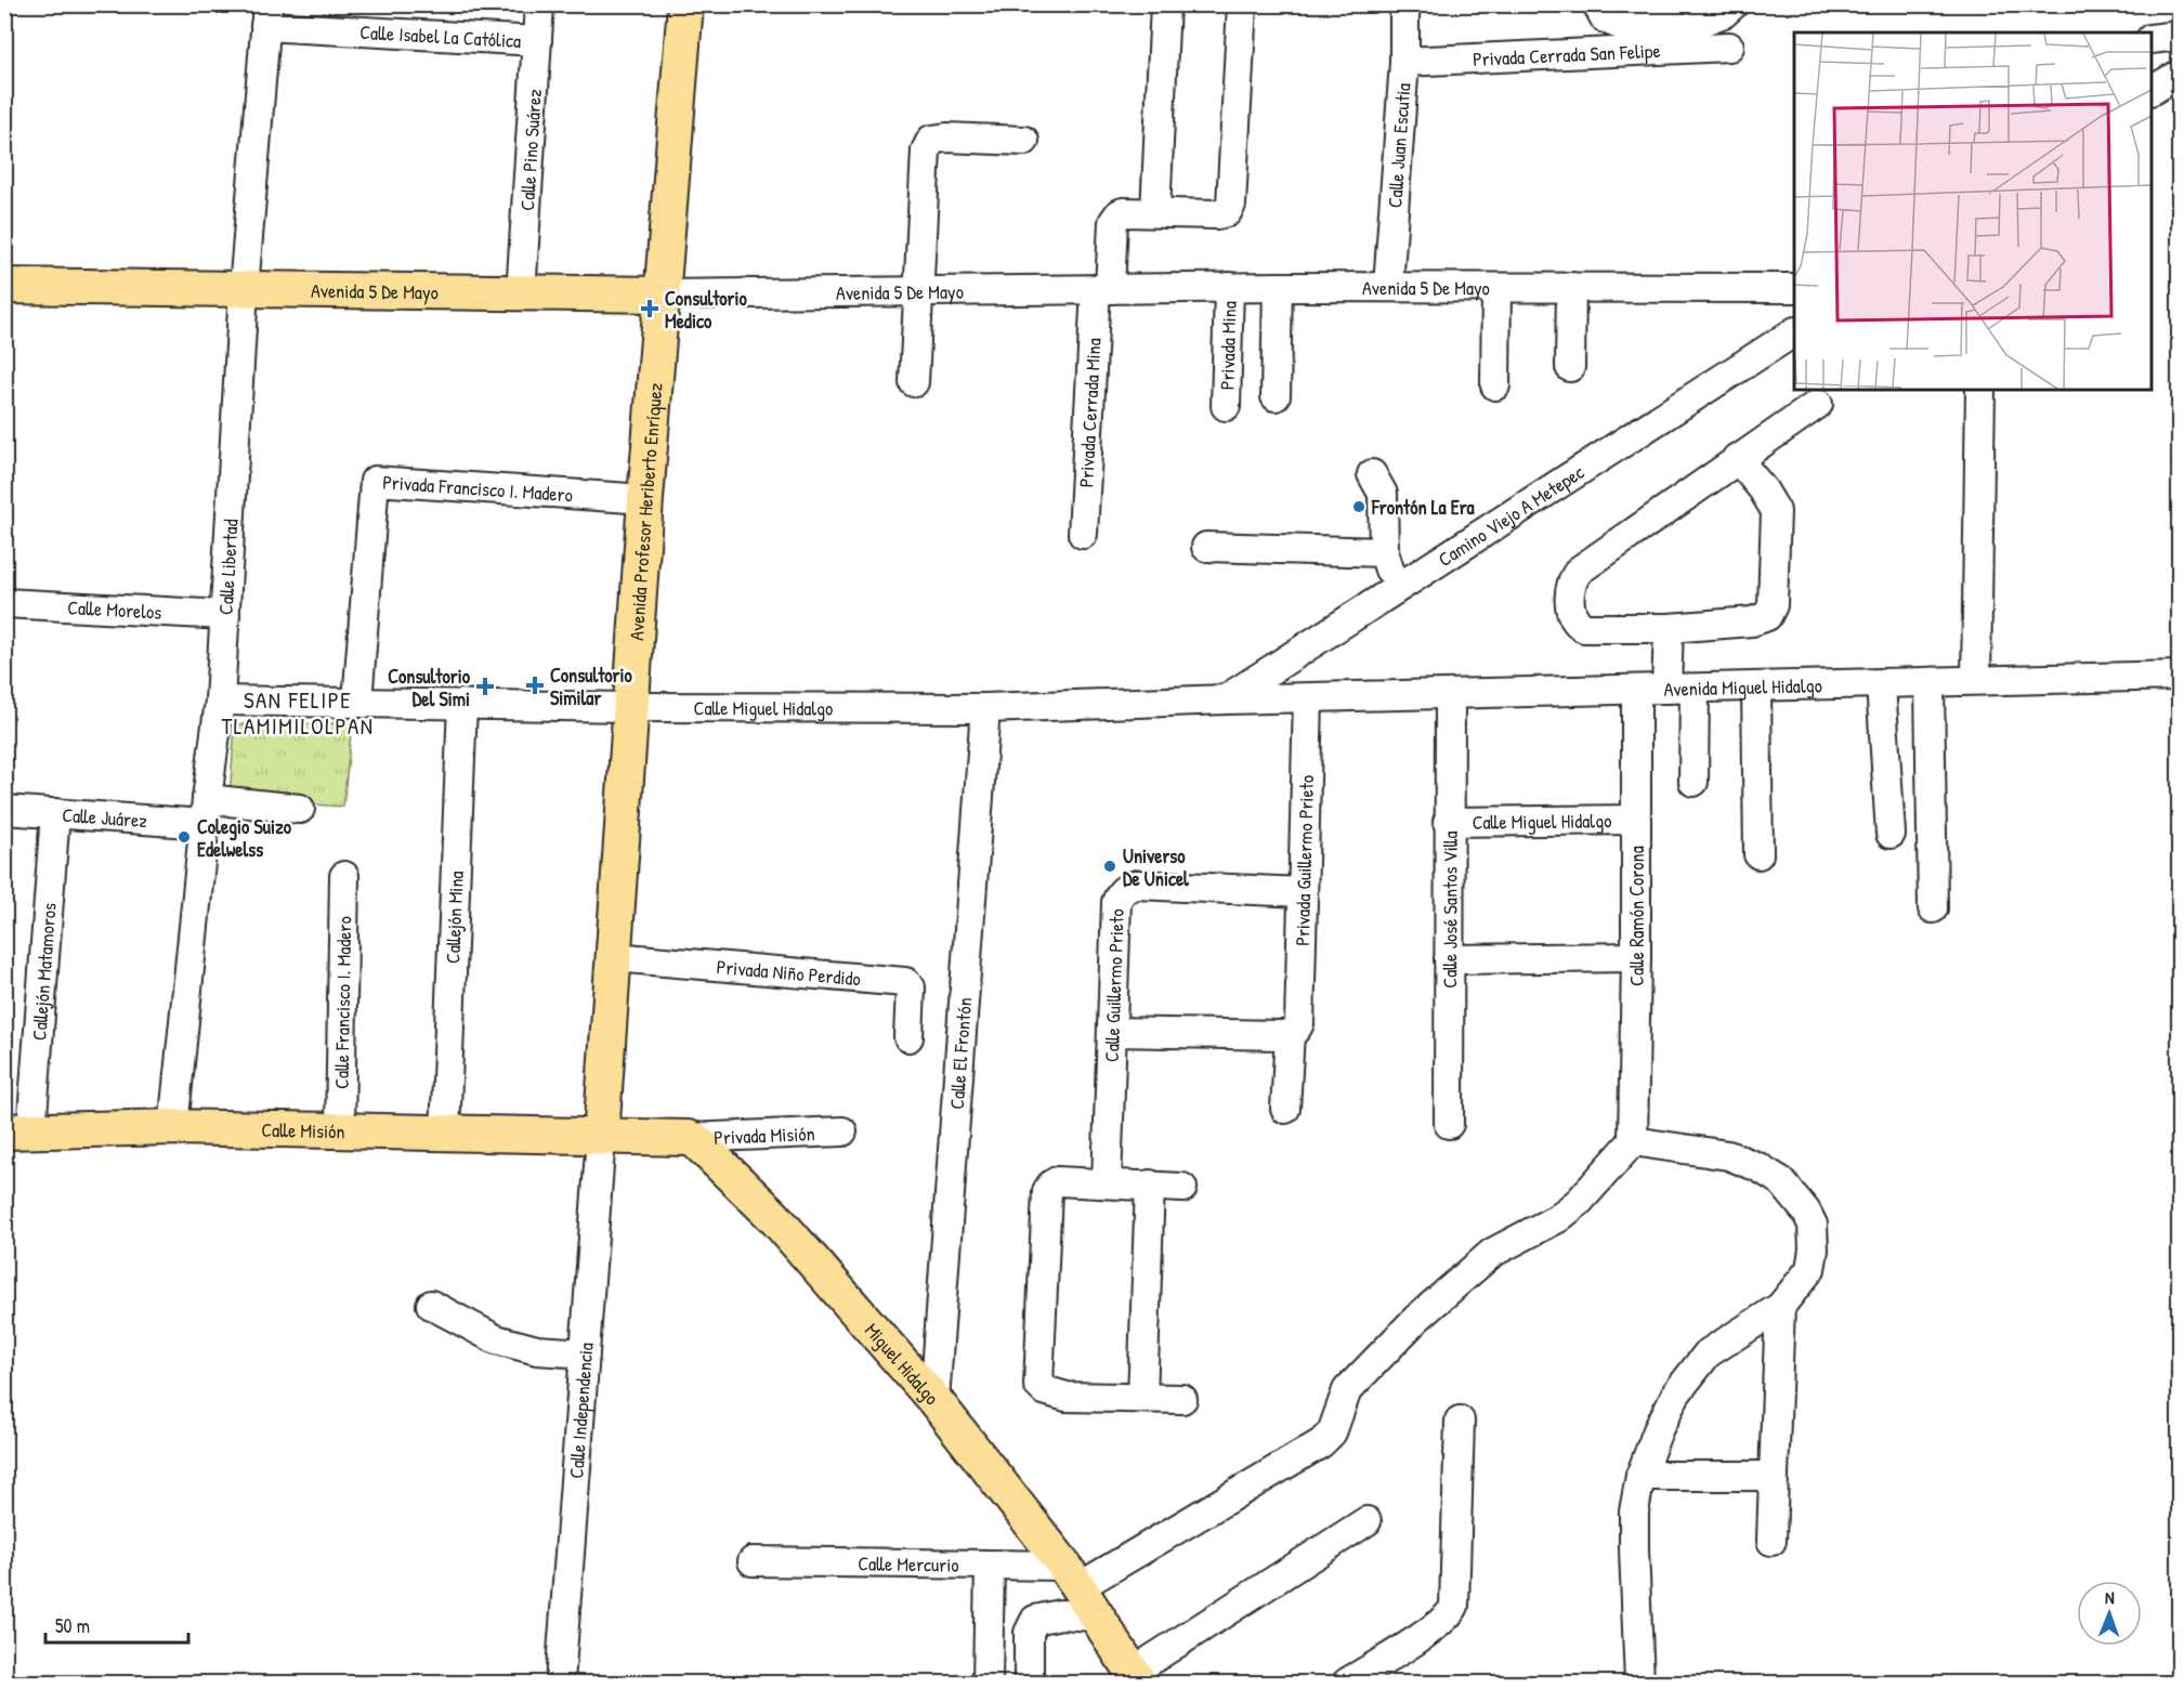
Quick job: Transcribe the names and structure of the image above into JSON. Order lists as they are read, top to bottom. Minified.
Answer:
{"streets":{"main road":["Avenida 5 De Mayo","Avenida Profesor Heriberto Enríquez","Calle Misión","Miguel Hidalgo"],"street":["Calle Isabel La Católica","Privada Cerrada San Felipe","Calle Juan Escutia","Calle Pino Suárez","Privada Mina","Privada Cerrada Mina","Privada Francisco I. Madero","Camino Viejo A Metepec","Calle Libertad","Calle Morelos","Avenida Miguel Hidalgo","Calle Miguel Hidalgo","Calle Juárez","Privada Guillermo Prieto","Calle José Santos Villa","Calle Ramón Corona","Callejón Mina","Callejón Matamoros","Privada Niño Perdido","Calle Guillermo Prieto","Calle Francisco I. Madero","Calle El Frontón","Privada Misión","Calle Independencia","Calle Mercurio"]},"crossings":[["Calle Isabel La Católica","Calle Pino Suárez"],["Calle Isabel La Católica","Calle Libertad"],["Privada Cerrada San Felipe","Calle Juan Escutia"],["Calle Juan Escutia","Avenida 5 De Mayo"],["Calle Pino Suárez","Avenida 5 De Mayo"],["Avenida 5 De Mayo","Privada Mina"],["Avenida 5 De Mayo","Privada Cerrada Mina"],["Avenida 5 De Mayo","Avenida Profesor Heriberto Enríquez"],["Avenida 5 De Mayo","Calle Libertad"],["Privada Francisco I. Madero","Avenida Profesor Heriberto Enríquez"],["Privada Francisco I. Madero","Calle Miguel Hidalgo"],["Avenida Profesor Heriberto Enríquez","Calle Miguel Hidalgo"],["Avenida Profesor Heriberto Enríquez","Privada Niño Perdido"],["Avenida Profesor Heriberto Enríquez","Calle Misión"],["Avenida Profesor Heriberto Enríquez","Calle Independencia"],["Camino Viejo A Metepec","Calle Miguel Hidalgo"],["Calle Libertad","Calle Morelos"],["Calle Libertad","Calle Miguel Hidalgo"],["Calle Libertad","Calle Juárez"],["Calle Libertad","Calle Misión"],["Avenida Miguel Hidalgo","Calle Miguel Hidalgo"],["Avenida Miguel Hidalgo","Privada Guillermo Prieto"],["Avenida Miguel Hidalgo","Calle José Santos Villa"],["Avenida Miguel Hidalgo","Calle Ramón Corona"],["Calle Miguel Hidalgo","Privada Guillermo Prieto"],["Calle Miguel Hidalgo","Calle José Santos Villa"],["Calle Miguel Hidalgo","Calle Ramón Corona"],["Calle Miguel Hidalgo","Callejón Mina"],["Calle Miguel Hidalgo","Calle El Frontón"],["Calle Juárez","Callejón Matamoros"],["Privada Guillermo Prieto","Calle Guillermo Prieto"],["Callejón Mina","Calle Misión"],["Callejón Matamoros","Calle Misión"],["Calle Francisco I. Madero","Calle Misión"],["Calle El Frontón","Miguel Hidalgo"],["Calle Misión","Calle Independencia"],["Privada Misión","Miguel Hidalgo"],["Miguel Hidalgo","Calle Mercurio"]],"districts":["SAN FELIPE TLAMIMILOLPAN"],"places":{"health":["Consultorio Medico","Consultorio Similar","Consultorio Del Simi"],"other":["Frontón La Era","Colegio Suizo Edelwelss","Universo De Unicel"]},"scale_bar":"50 m","north":"top"}
